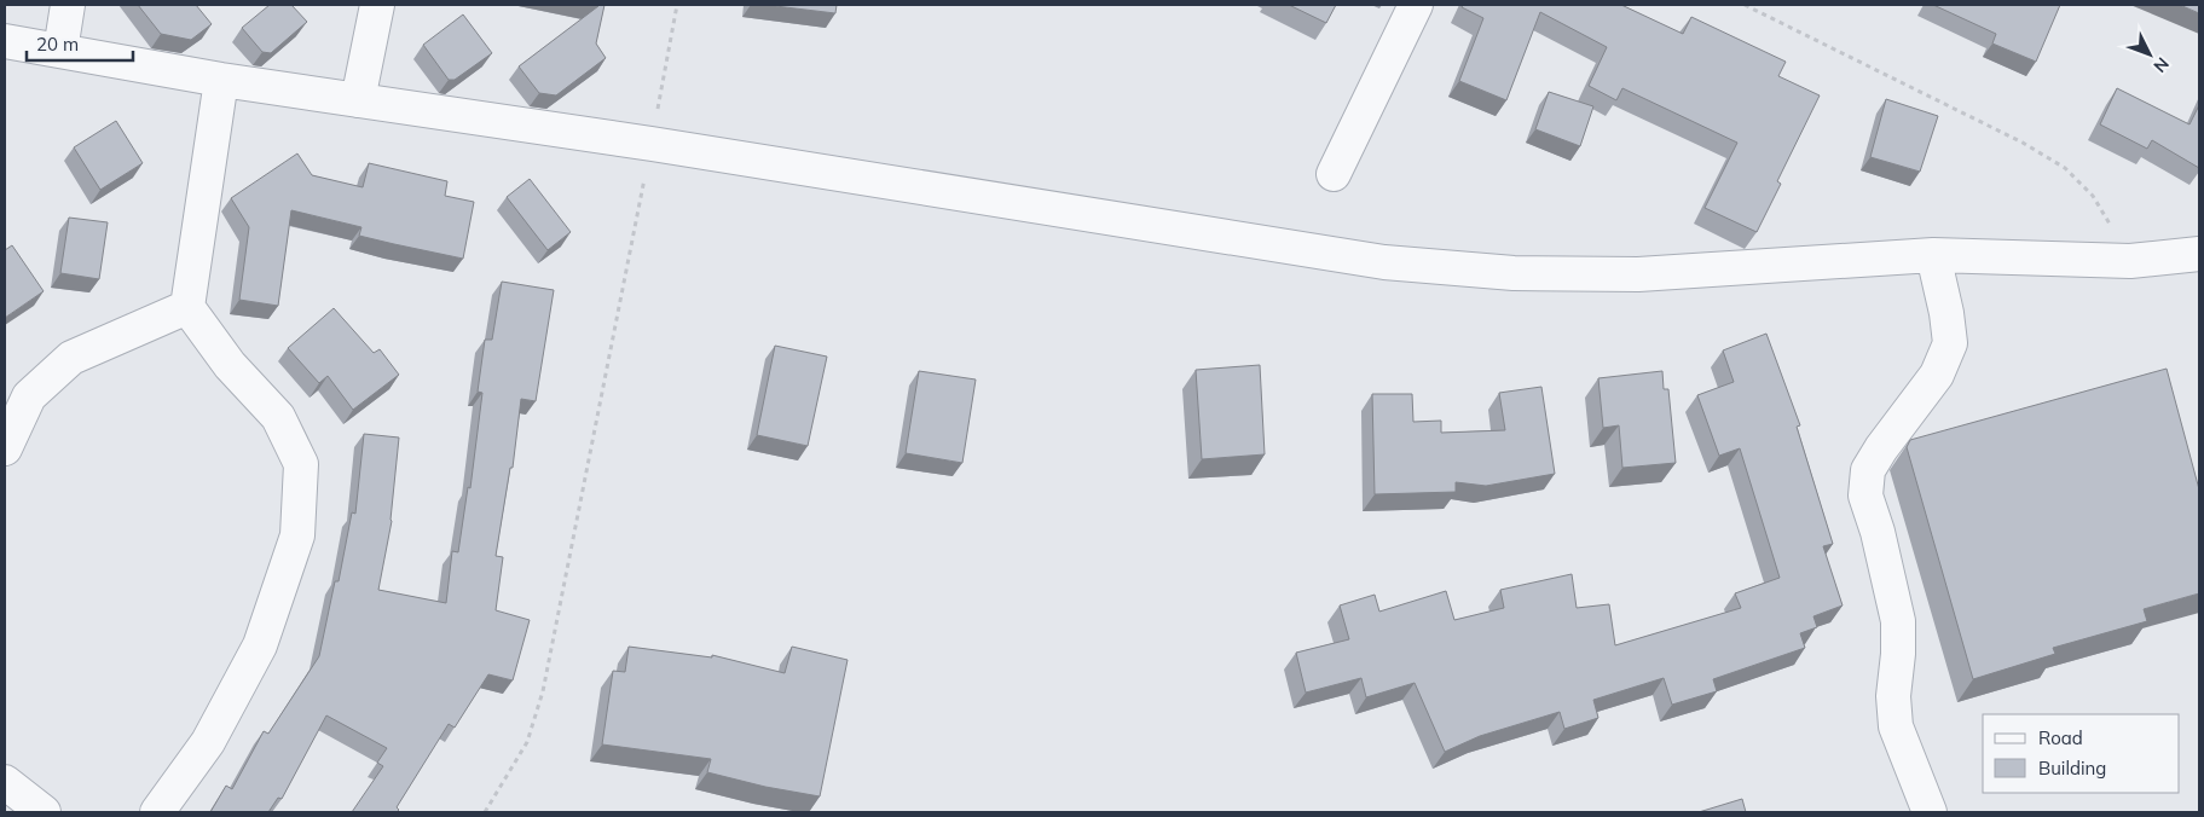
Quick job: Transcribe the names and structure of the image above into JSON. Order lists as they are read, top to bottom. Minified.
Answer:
{"legend":["Road","Building"],"scale_bar":"20 m","north":"bottom right"}
